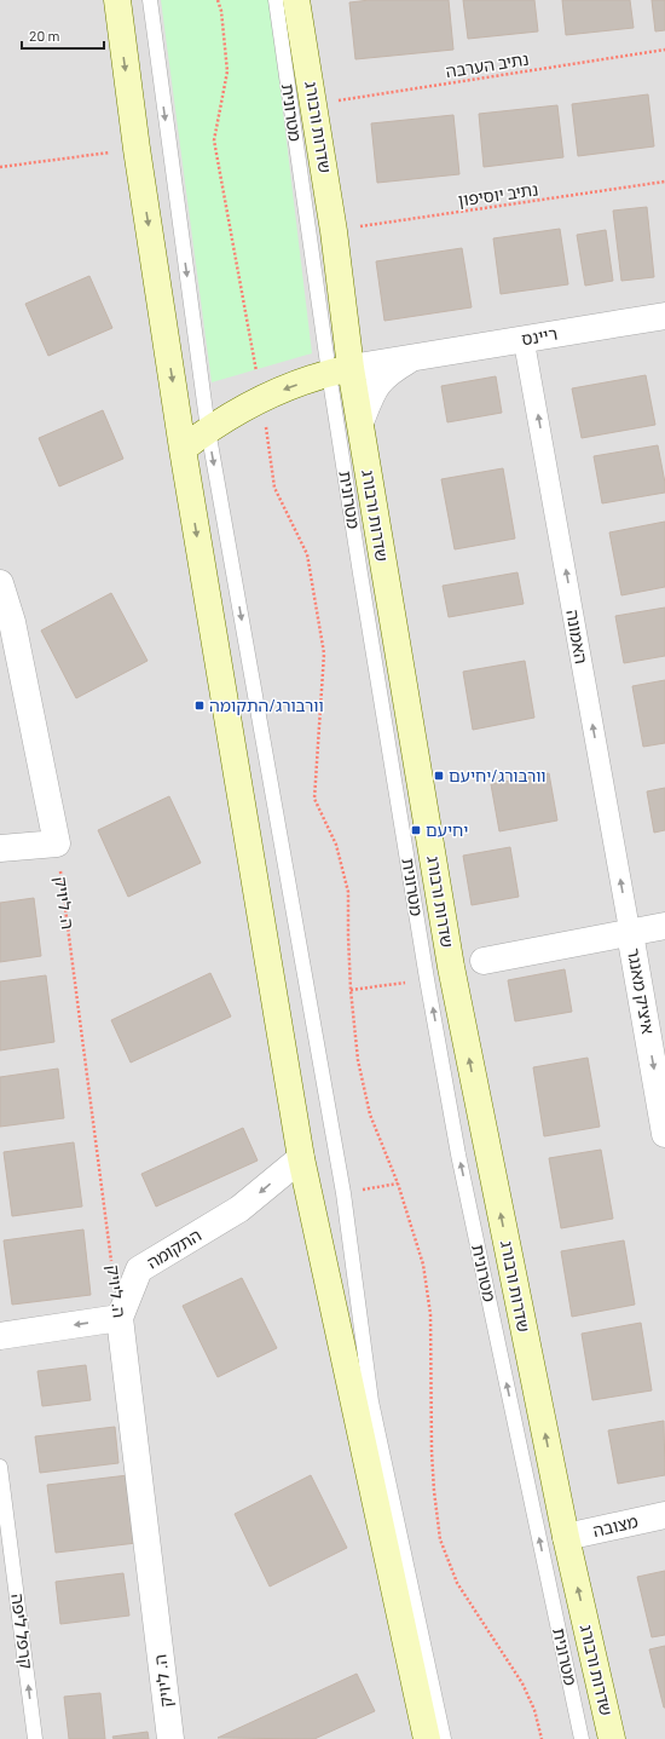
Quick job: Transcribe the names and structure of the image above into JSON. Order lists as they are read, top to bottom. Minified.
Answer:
{"streets":{"main road":["שדרות ורבורג","ריינס"],"street":["האמונה","ה. ליויק","איציק מאנגר","התקומה","מצובה"],"lane":["מטרונית","קרפל ליפה"],"path":["נתיב הערבה","נתיב יוסיפון"]},"crossings":[["נתיב הערבה","שדרות ורבורג"],["מטרונית","שדרות ורבורג"],["מטרונית","ריינס"],["שדרות ורבורג","נתיב יוסיפון"],["שדרות ורבורג","ריינס"],["שדרות ורבורג","מצובה"],["ריינס","האמונה"],["האמונה","איציק מאנגר"],["ה. ליויק","התקומה"]],"one_way":["האמונה","איציק מאנגר","התקומה","קרפל ליפה"],"places":{"transit":["וורבורג/התקומה","וורבורג/יחיעם","יחיעם"]},"scale_bar":"20 m"}
